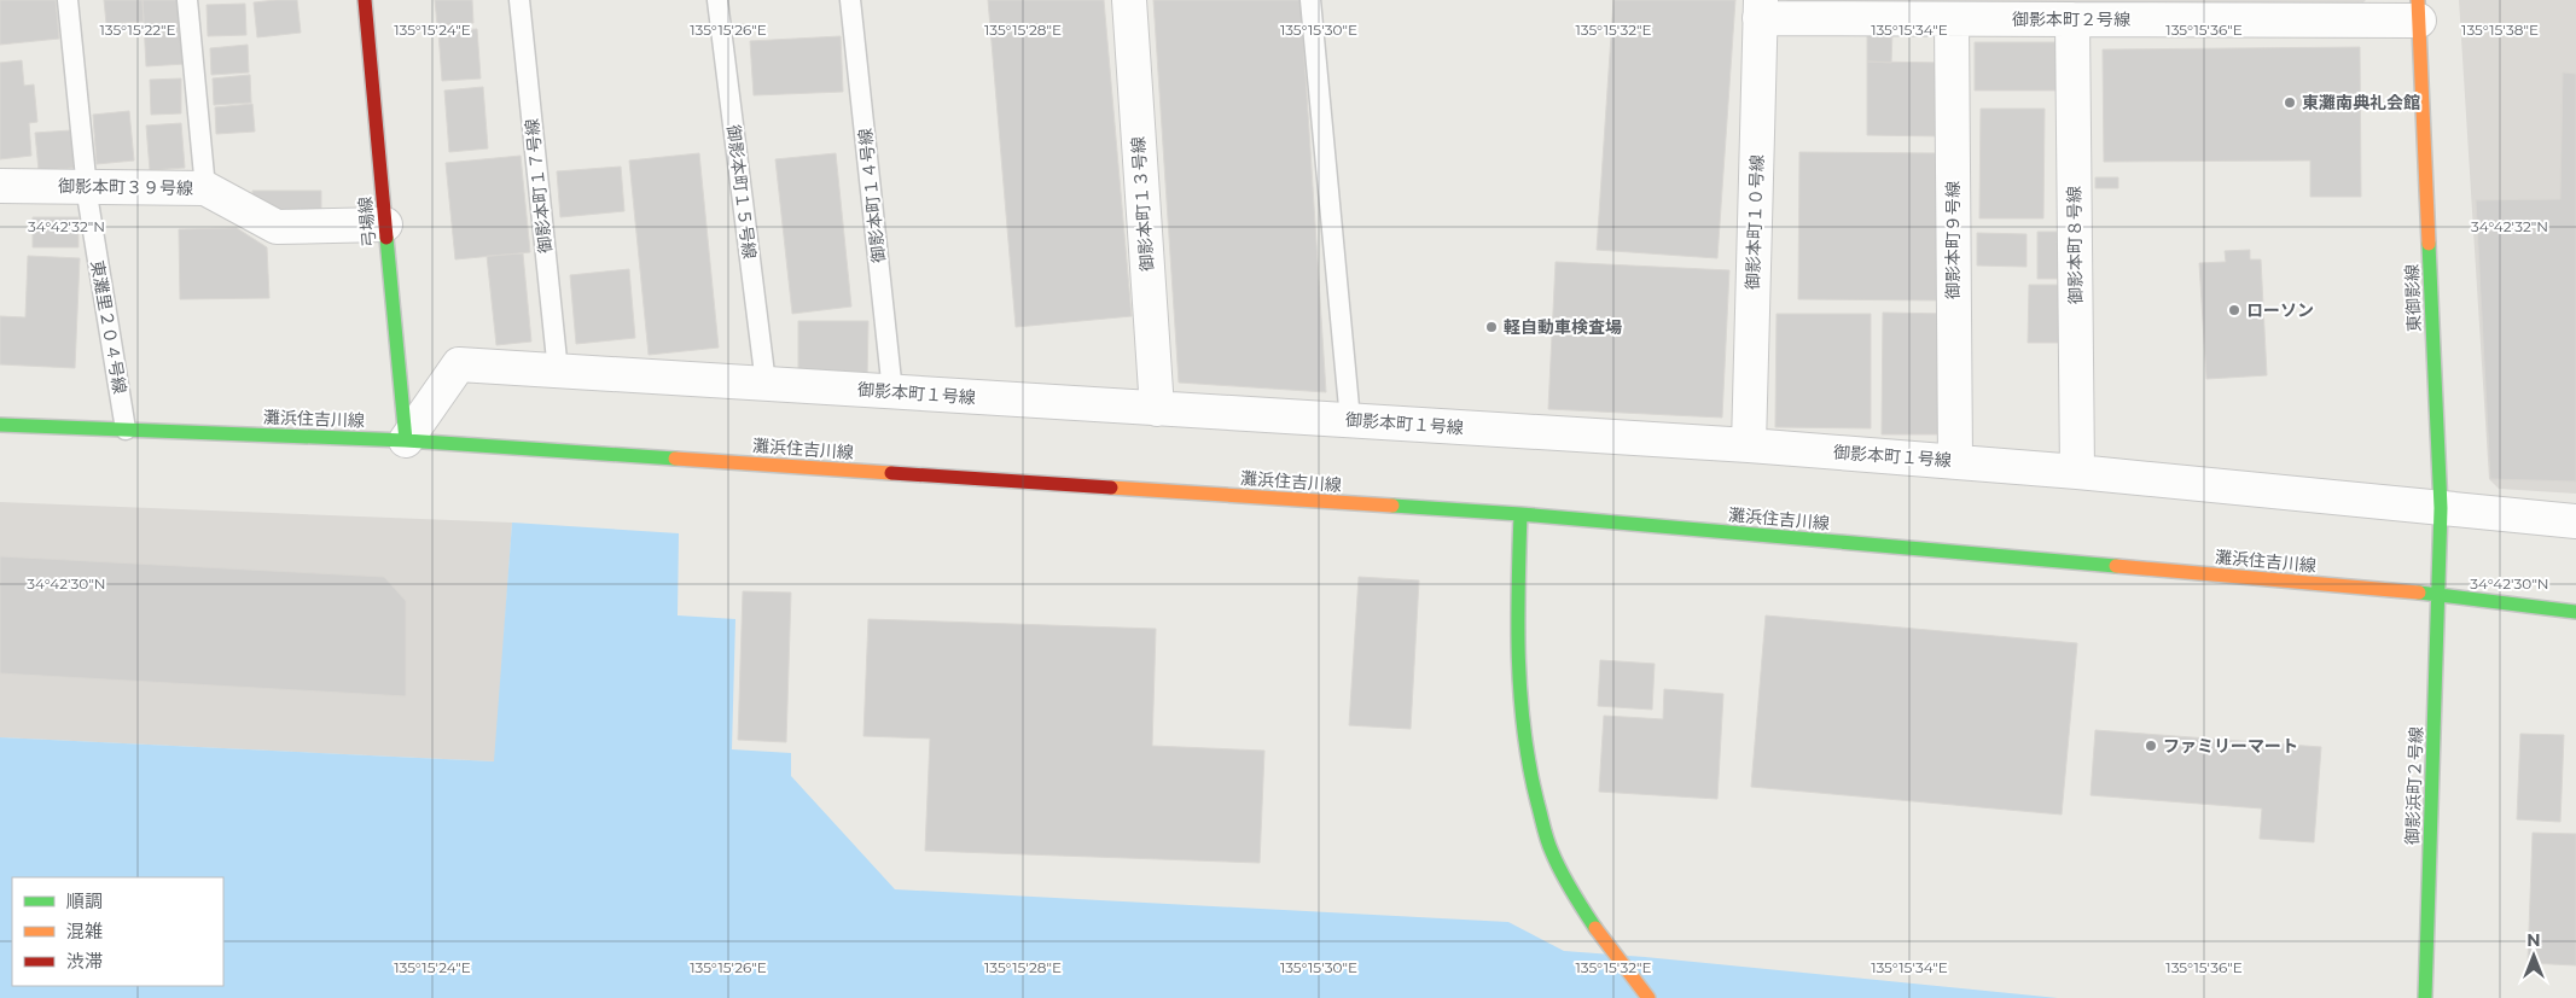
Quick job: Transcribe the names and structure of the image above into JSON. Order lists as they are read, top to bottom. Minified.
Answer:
{"streets":{"street":["御影本町２号線","御影本町３９号線","御影本町１３号線","弓場線","御影本町１０号線","御影本町９号線","御影本町８号線","東御影線","御影本町１号線","灘浜住吉川線","御影浜町２号線"],"lane":["御影本町１７号線","御影本町１５号線","御影本町１４号線","東灘里２０４号線"]},"crossings":[["御影本町２号線","御影本町１０号線"],["御影本町２号線","御影本町９号線"],["御影本町２号線","御影本町８号線"],["御影本町２号線","東御影線"],["御影本町１７号線","御影本町１号線"],["御影本町３９号線","弓場線"],["御影本町３９号線","東灘里２０４号線"],["御影本町１５号線","御影本町１号線"],["御影本町１４号線","御影本町１号線"],["御影本町１３号線","御影本町１号線"],["弓場線","御影本町１号線"],["弓場線","灘浜住吉川線"],["御影本町１０号線","御影本町１号線"],["御影本町９号線","御影本町１号線"],["御影本町８号線","御影本町１号線"],["東御影線","御影本町１号線"],["東御影線","灘浜住吉川線"],["東御影線","御影浜町２号線"],["東灘里２０４号線","灘浜住吉川線"],["御影本町１号線","灘浜住吉川線"],["灘浜住吉川線","御影浜町２号線"]],"places":["東灘南典礼会館","ローソン","軽自動車検査場","ファミリーマート"],"legend":["順調","混雑","渋滞"],"north":"top","coordinates":["135°15'22\"E","135°15'24\"E","135°15'26\"E","135°15'28\"E","135°15'30\"E","135°15'32\"E","135°15'34\"E","135°15'36\"E","135°15'38\"E","34°42'32\"N","34°42'30\"N"]}
